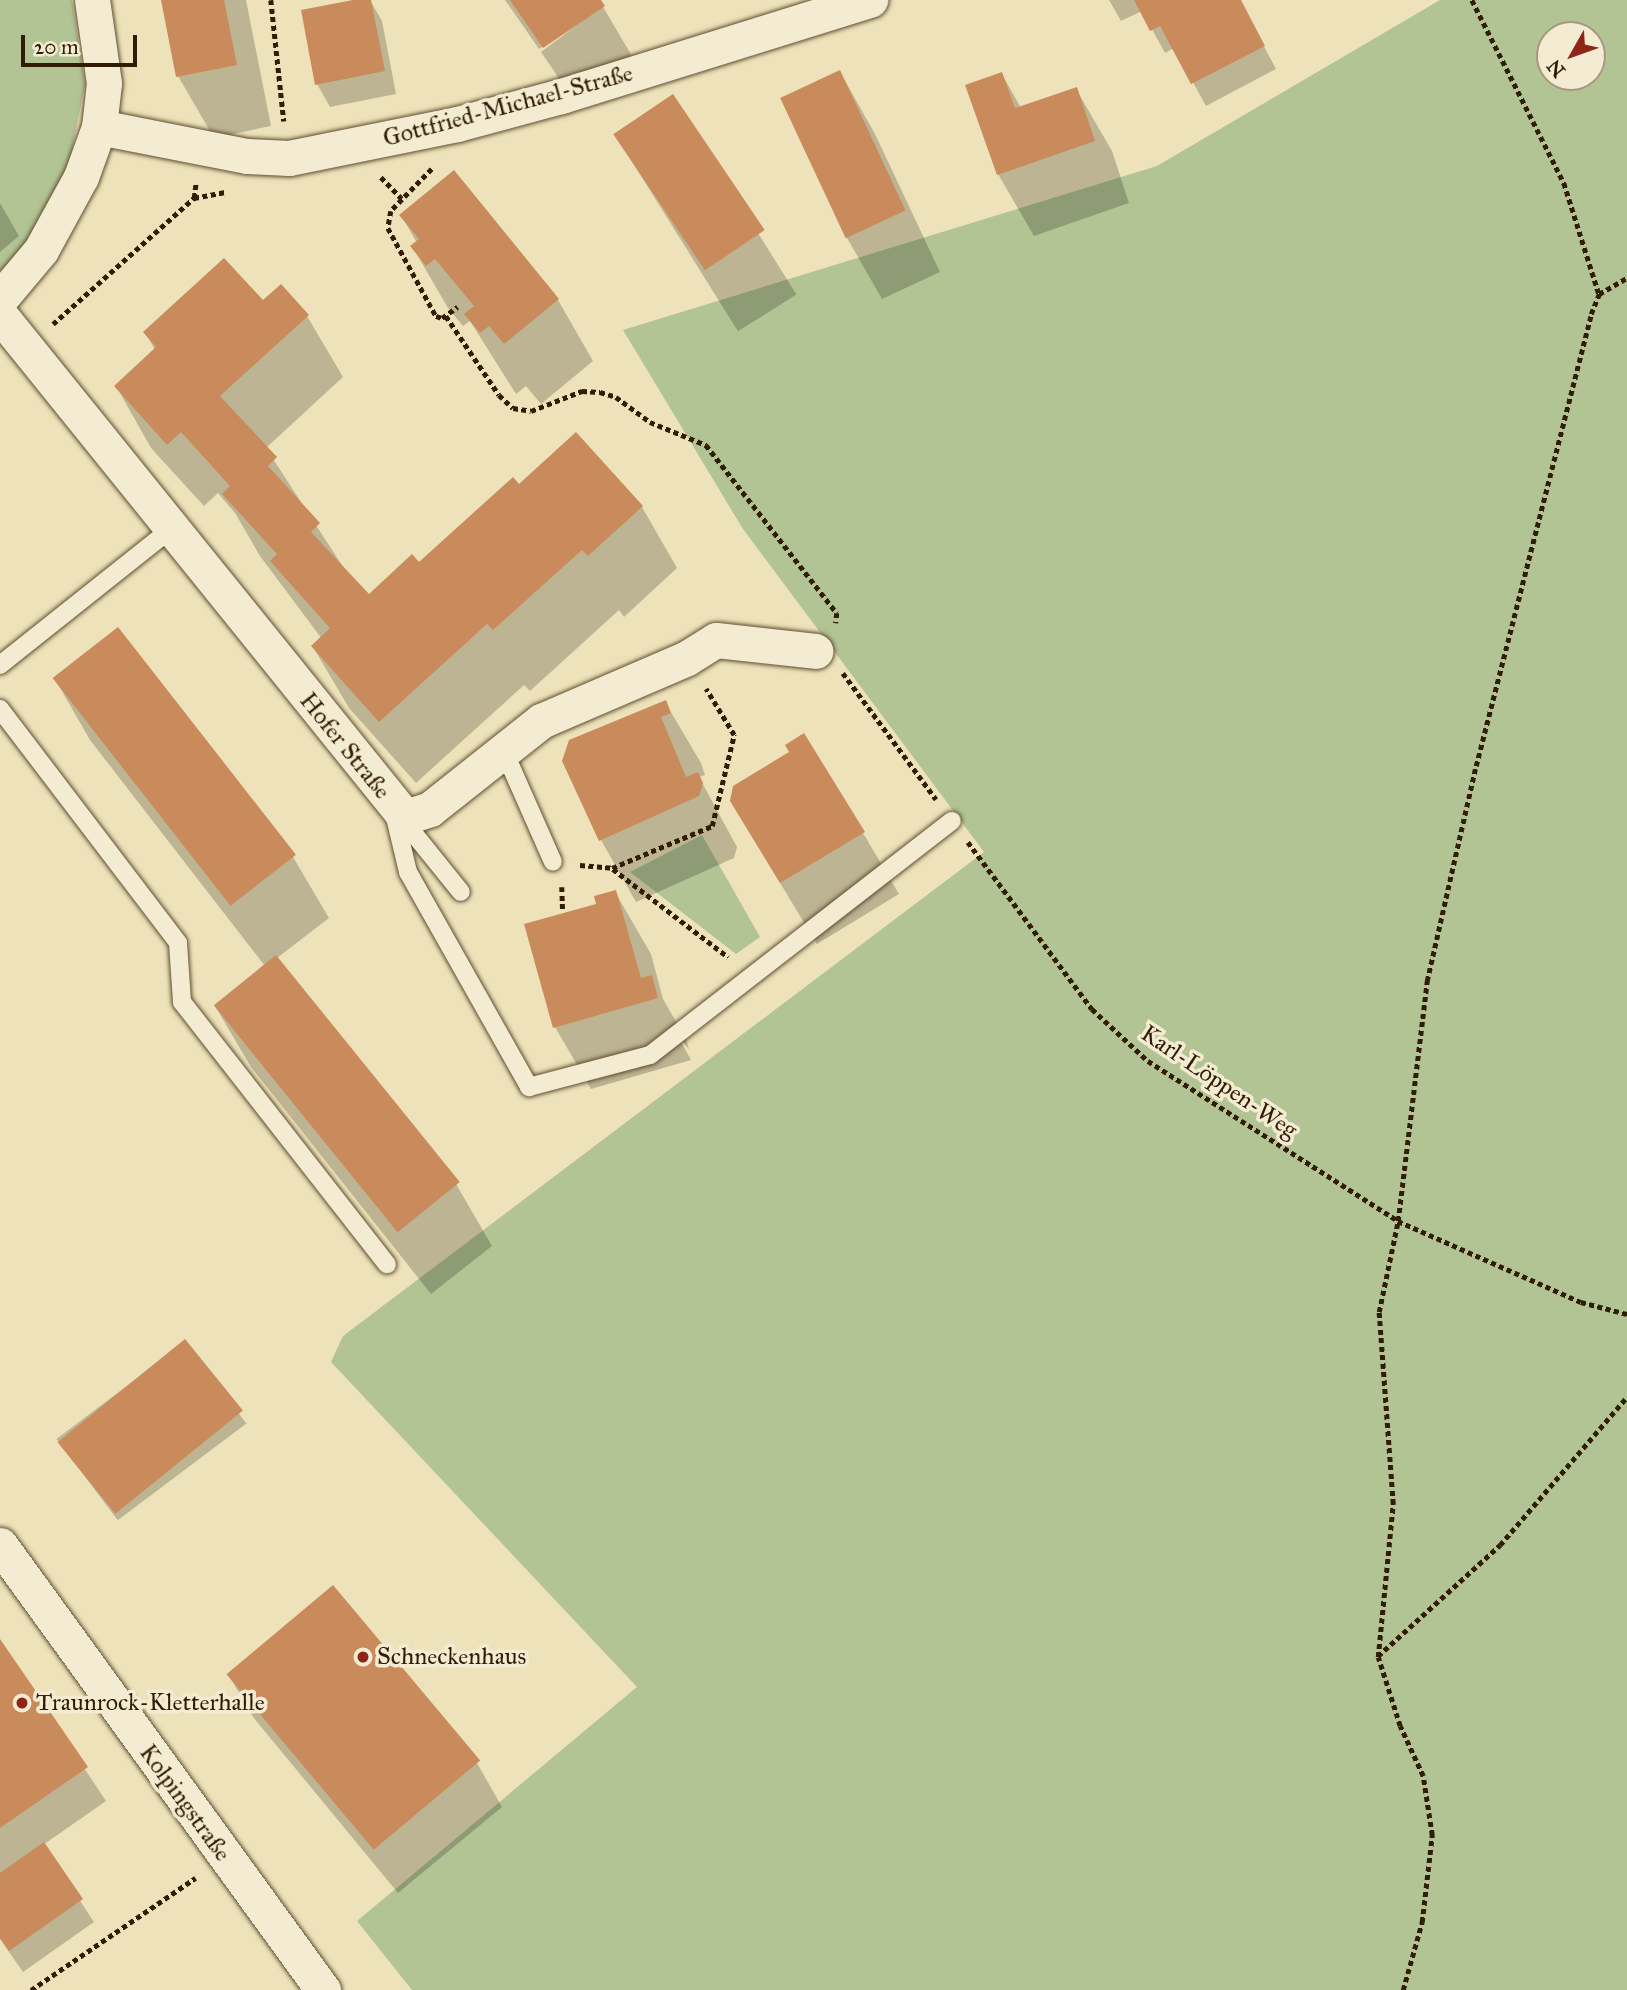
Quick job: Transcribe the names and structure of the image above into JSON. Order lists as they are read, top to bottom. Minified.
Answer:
{"streets":{"street":["Gottfried-Michael-Straße","Hofer Straße","Kolpingstraße"],"path":["Karl-Löppen-Weg"]},"crossings":[["Hofer Straße","Karl-Löppen-Weg"]],"places":["Schneckenhaus","Traunrock-Kletterhalle"],"scale_bar":"20 m","north":"bottom left"}
